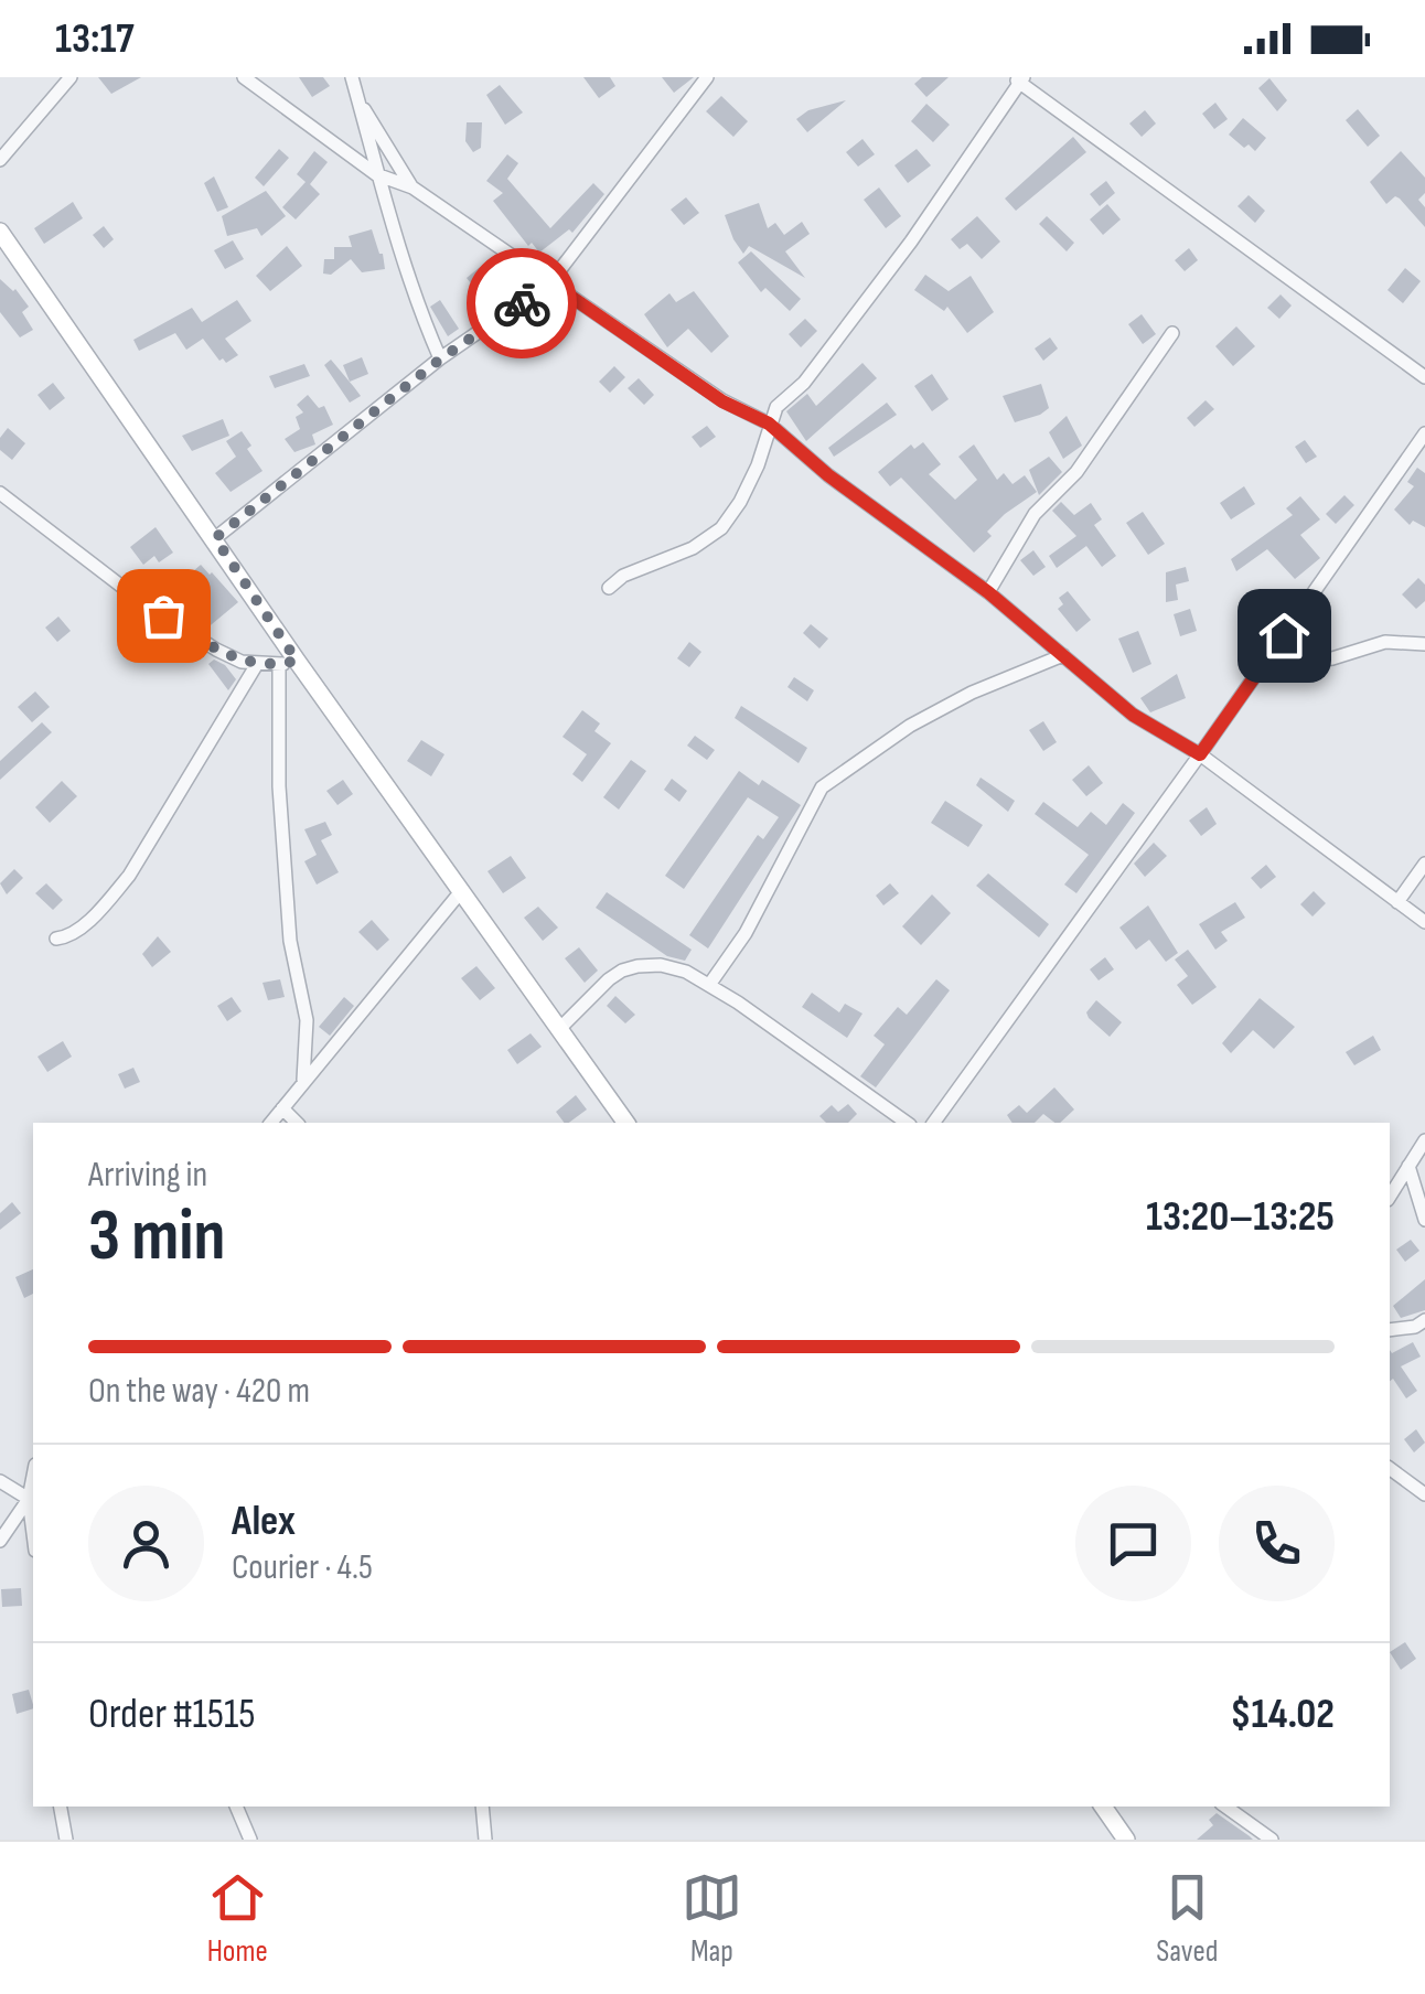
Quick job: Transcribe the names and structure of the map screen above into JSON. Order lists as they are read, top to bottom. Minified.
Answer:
{"page":{"status":"13:17","heading":["3 min","Arriving in","13:20–13:25"],"panel":["Alex","Courier · 4.5","Order #1515","$14.02"],"bar":"On the way · 420 m","tabs":["Home","Map","Saved"]}}
